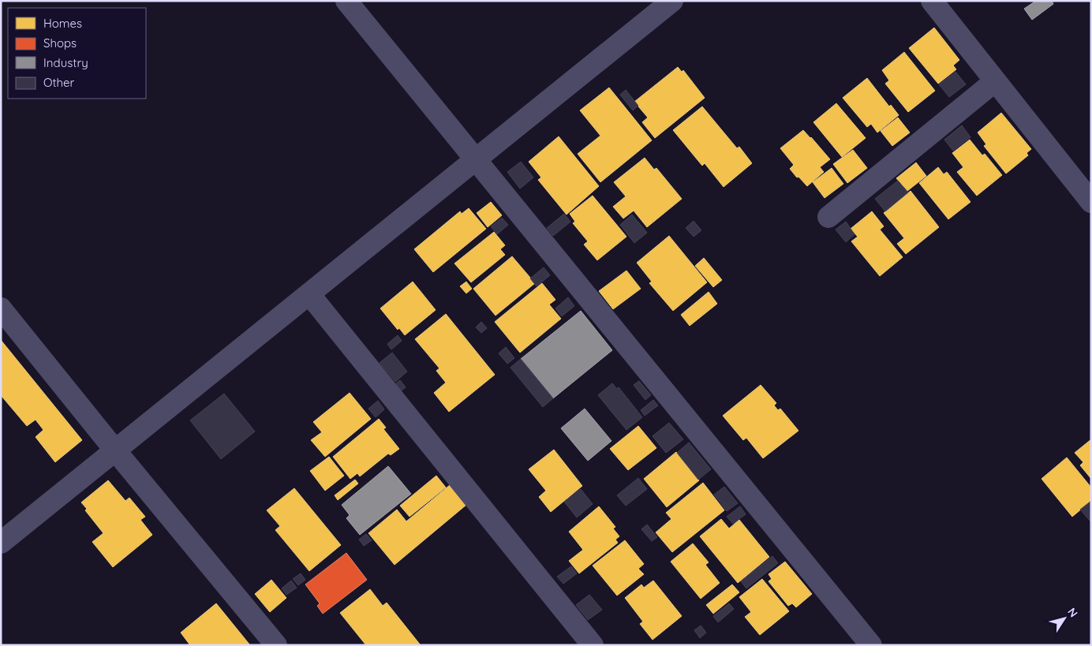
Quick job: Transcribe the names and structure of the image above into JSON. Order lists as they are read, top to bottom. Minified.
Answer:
{"legend":["Homes","Shops","Industry","Other"],"north":"top right"}
